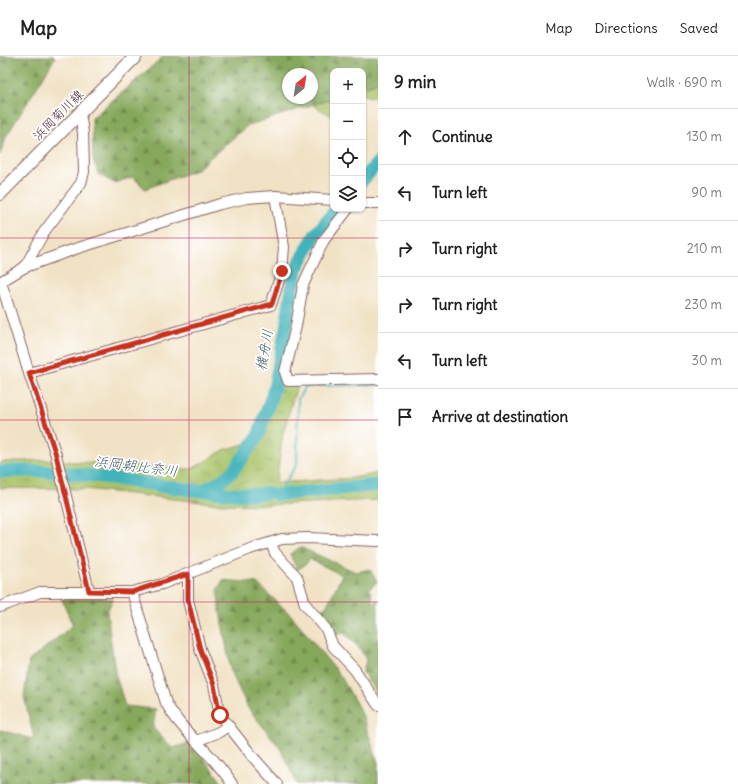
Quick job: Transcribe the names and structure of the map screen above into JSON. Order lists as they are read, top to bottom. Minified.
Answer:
{"streets":{"main road":["浜岡菊川線"]},"water":["横舟川","浜岡朝比奈川"],"north":"top right","page":{"header":"Map","nav":["Map","Directions","Saved"],"heading":["9 min","Walk · 690 m"],"map_buttons":["+","−"],"list":[["Continue","130 m"],["Turn left","90 m"],["Turn right","210 m"],["Turn right","230 m"],["Turn left","30 m"],"Arrive at destination"]}}
